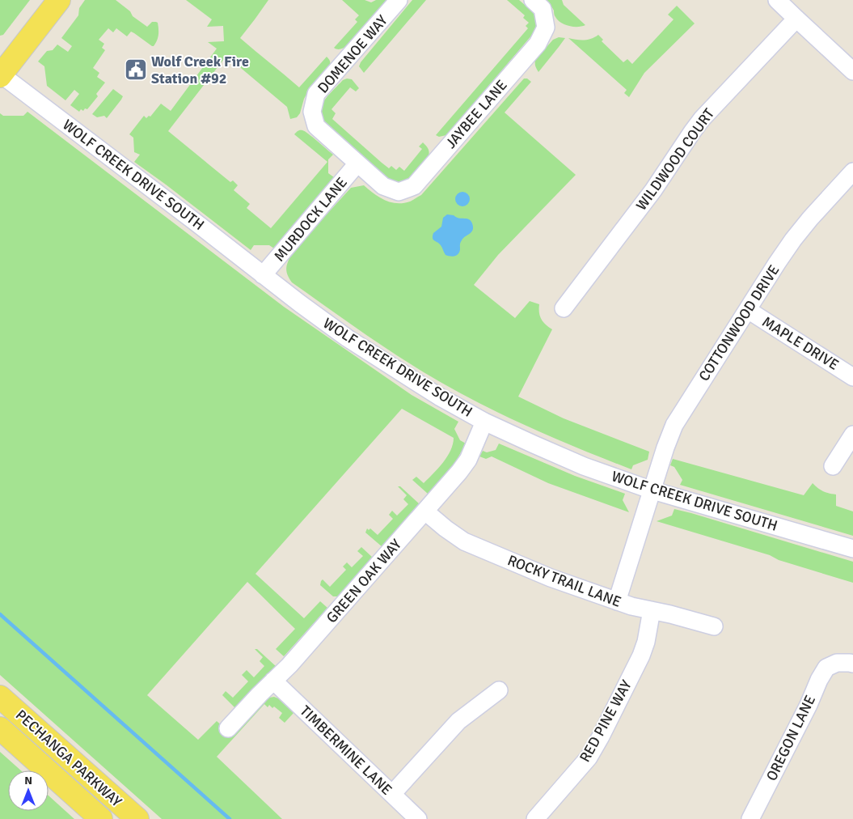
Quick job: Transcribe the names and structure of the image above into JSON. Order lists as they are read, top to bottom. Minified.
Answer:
{"streets":{"main road":["PECHANGA PARKWAY"],"street":["DOMENOE WAY","JAYBEE LANE","WILDWOOD COURT","WOLF CREEK DRIVE SOUTH","MURDOCK LANE","COTTONWOOD DRIVE","MAPLE DRIVE","GREEN OAK WAY","ROCKY TRAIL LANE","RED PINE WAY","OREGON LANE","TIMBERMINE LANE"]},"crossings":[["DOMENOE WAY","JAYBEE LANE"],["DOMENOE WAY","MURDOCK LANE"],["JAYBEE LANE","MURDOCK LANE"],["WOLF CREEK DRIVE SOUTH","MURDOCK LANE"],["WOLF CREEK DRIVE SOUTH","COTTONWOOD DRIVE"],["WOLF CREEK DRIVE SOUTH","GREEN OAK WAY"],["COTTONWOOD DRIVE","MAPLE DRIVE"],["COTTONWOOD DRIVE","ROCKY TRAIL LANE"],["GREEN OAK WAY","ROCKY TRAIL LANE"],["GREEN OAK WAY","TIMBERMINE LANE"],["ROCKY TRAIL LANE","RED PINE WAY"]],"places":{"public building":["Wolf Creek Fire Station #92"]},"north":"top"}
